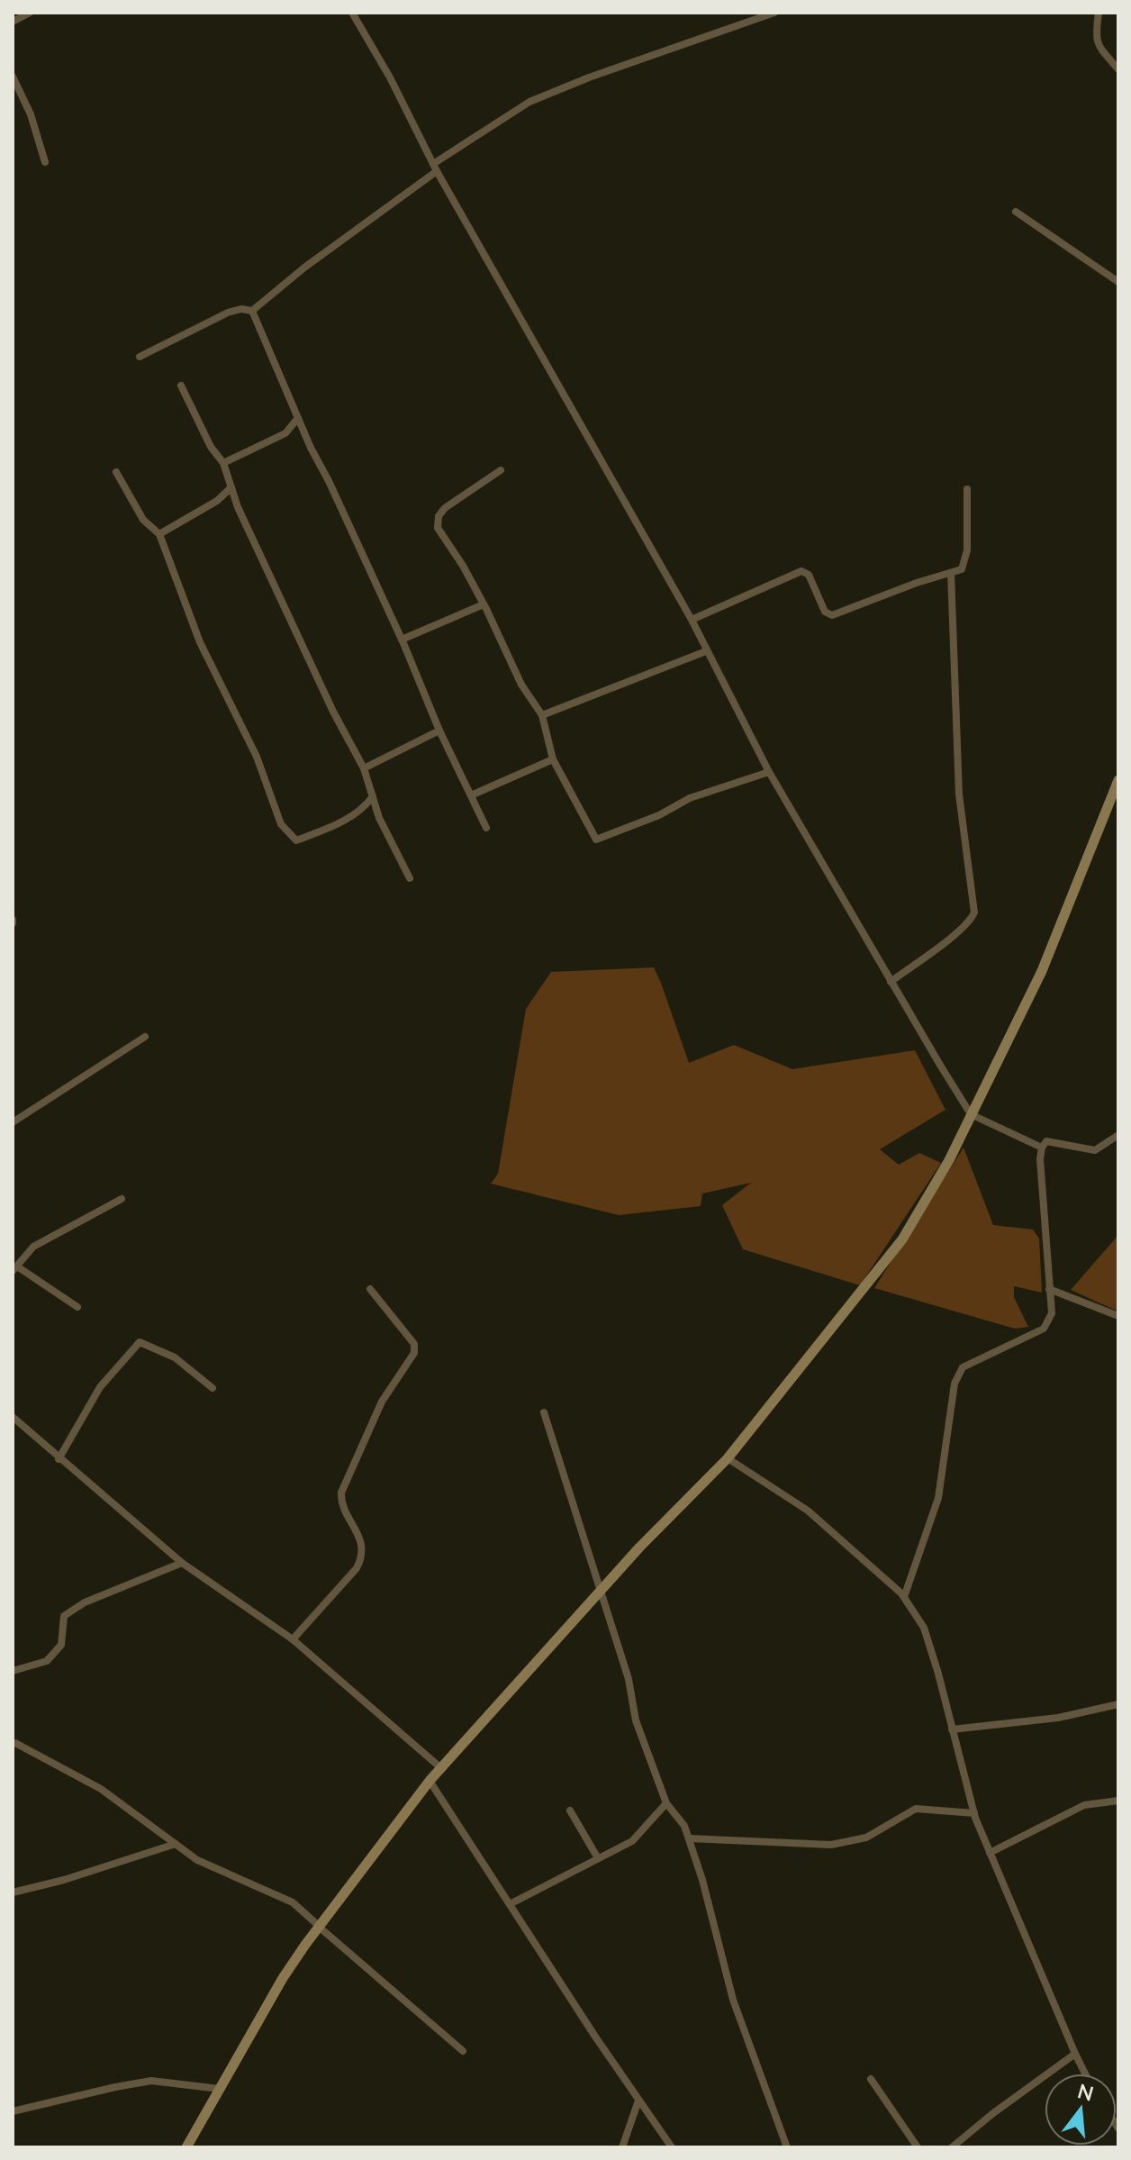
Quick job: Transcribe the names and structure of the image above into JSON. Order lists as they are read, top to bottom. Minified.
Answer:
{"north":"top"}
